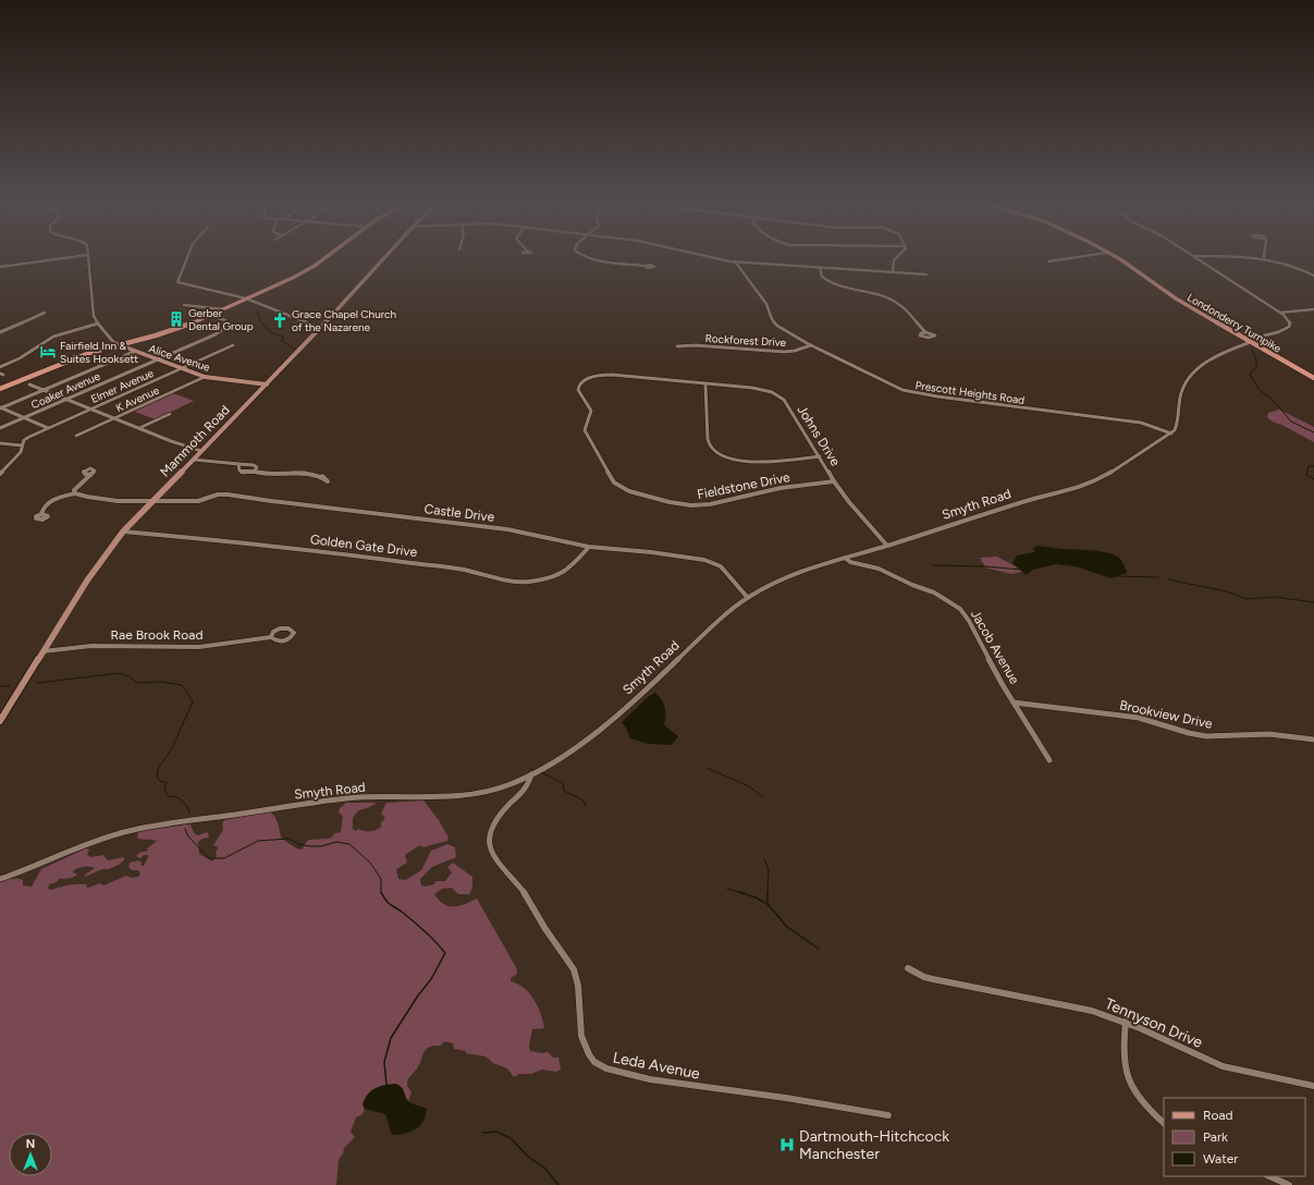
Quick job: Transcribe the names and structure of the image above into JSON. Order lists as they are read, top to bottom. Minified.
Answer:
{"streets":{"main road":["Londonderry Turnpike","Alice Avenue","Mammoth Road"],"street":["Rockforest Drive","Elmer Avenue","Coaker Avenue","Prescott Heights Road","K Avenue","Johns Drive","Fieldstone Drive","Smyth Road","Castle Drive","Golden Gate Drive","Rae Brook Road","Jacob Avenue","Brookview Drive","Tennyson Drive","Leda Avenue"]},"crossings":[["Rockforest Drive","Prescott Heights Road"],["Alice Avenue","Elmer Avenue"],["Alice Avenue","Coaker Avenue"],["Alice Avenue","K Avenue"],["Alice Avenue","Mammoth Road"],["Prescott Heights Road","Smyth Road"],["Johns Drive","Fieldstone Drive"],["Johns Drive","Smyth Road"],["Mammoth Road","Castle Drive"],["Mammoth Road","Golden Gate Drive"],["Mammoth Road","Rae Brook Road"],["Smyth Road","Castle Drive"],["Smyth Road","Jacob Avenue"],["Smyth Road","Leda Avenue"],["Castle Drive","Golden Gate Drive"],["Jacob Avenue","Brookview Drive"]],"places":{"building":["Gerber Dental Group"],"church":["Grace Chapel Church of the Nazarene"],"hotel":["Fairfield Inn & Suites Hooksett"],"hospital":["Dartmouth-Hitchcock Manchester"]},"legend":["Road","Park","Water"],"north":"top"}
